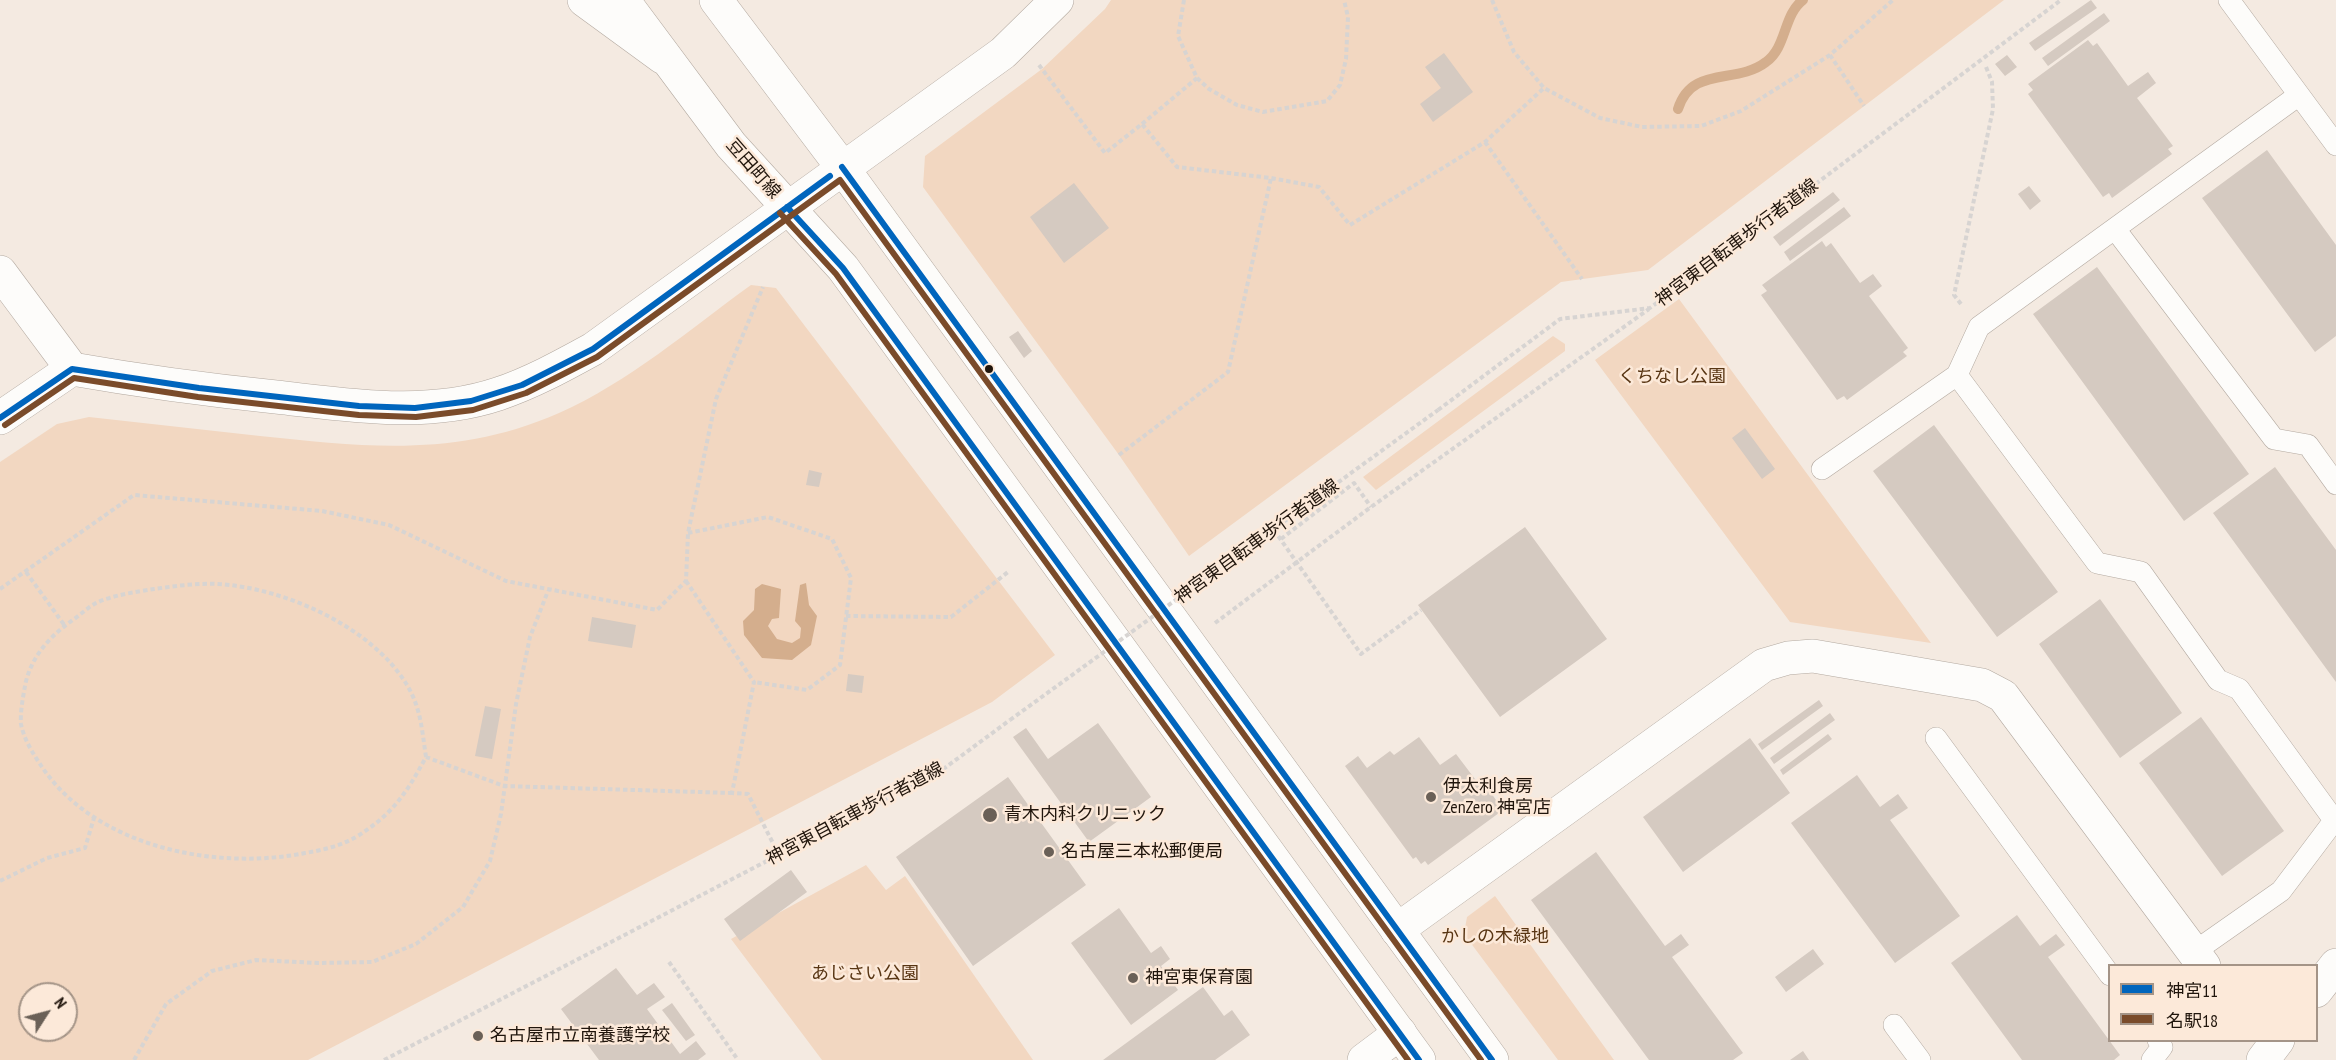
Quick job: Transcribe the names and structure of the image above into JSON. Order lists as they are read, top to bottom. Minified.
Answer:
{"streets":{"street":["豆田町線"],"path":["神宮東自転車歩行者道線"]},"parks":["くちなし公園","かしの木緑地","あじさい公園"],"places":["伊太利食房 ZenZero 神宮店","青木内科クリニック","名古屋三本松郵便局","神宮東保育園","名古屋市立南養護学校"],"lines":["transit line 神宮11","transit line 名駅18"],"legend":["神宮11","名駅18"],"north":"top right"}
